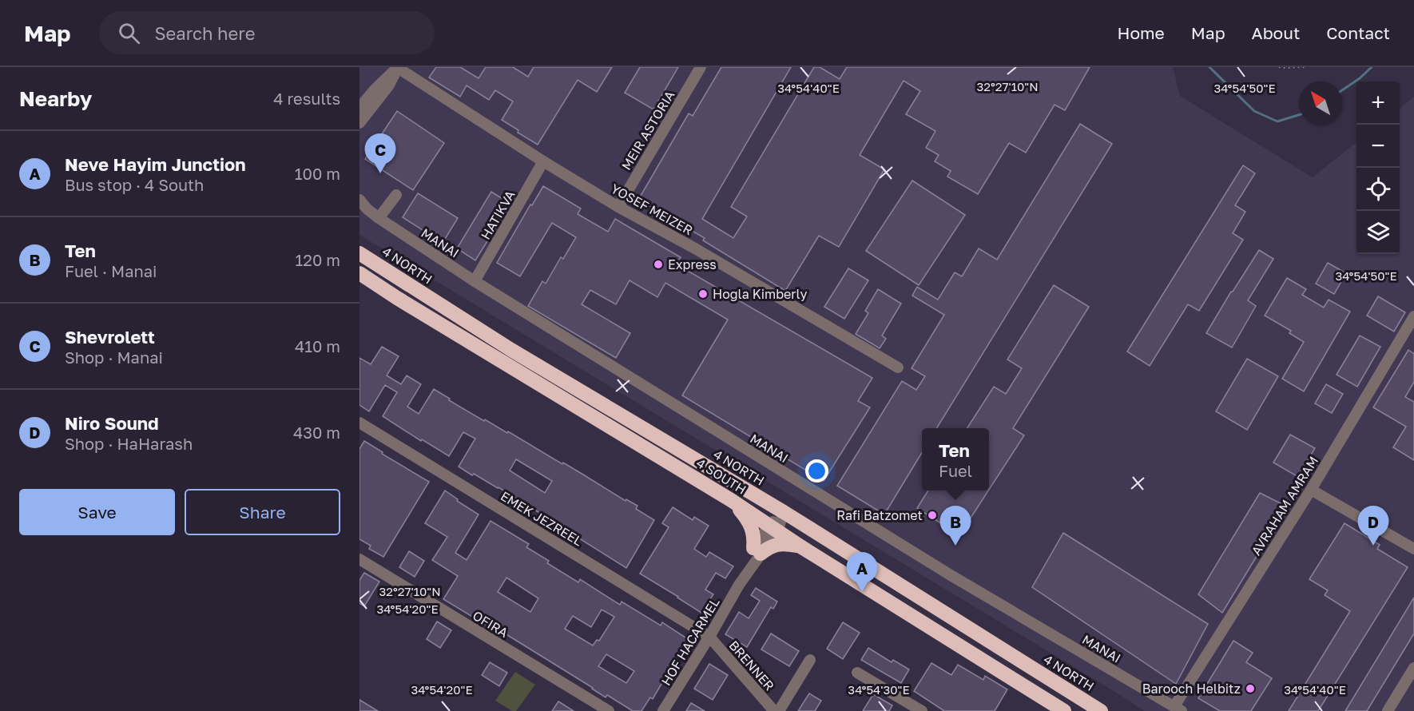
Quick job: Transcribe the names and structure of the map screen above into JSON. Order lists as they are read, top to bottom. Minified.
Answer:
{"streets":{"highway":["4 NORTH","4 SOUTH"],"street":["MEIR ASTORIA","YOSEF MEIZER","HATIKVA","MANAI","AVRAHAM AMRAM","EMEK JEZREEL","OFIRA","HOF HACARMEL","BRENNER"]},"crossings":[["MEIR ASTORIA","YOSEF MEIZER"],["YOSEF MEIZER","HATIKVA"],["HATIKVA","MANAI"],["MANAI","AVRAHAM AMRAM"],["4 NORTH","HOF HACARMEL"],["4 SOUTH","HOF HACARMEL"],["EMEK JEZREEL","HOF HACARMEL"],["EMEK JEZREEL","BRENNER"],["HOF HACARMEL","BRENNER"]],"places":["Express","Hogla Kimberly","Rafi Batzomet","Barooch Helbitz"],"north":"top left","page":{"header":"Map","search":"Search here","nav":["Home","Map","About","Contact"],"heading":["Nearby","4 results"],"map_buttons":["+","−"],"list":[{"mark":"A","name":"Neve Hayim Junction","note":"Bus stop · 4 South","value":"100 m"},{"mark":"B","name":"Ten","note":"Fuel · Manai","value":"120 m"},{"mark":"C","name":"Shevrolett","note":"Shop · Manai","value":"410 m"},{"mark":"D","name":"Niro Sound","note":"Shop · HaHarash","value":"430 m"}],"pins":["C","B","D","A"],"popup":["Ten","Fuel"],"buttons":["Save","Share"]},"coordinates":["32°27'10\"N","34°54'50\"E","34°54'40\"E","34°54'20\"E","34°54'30\"E"]}
